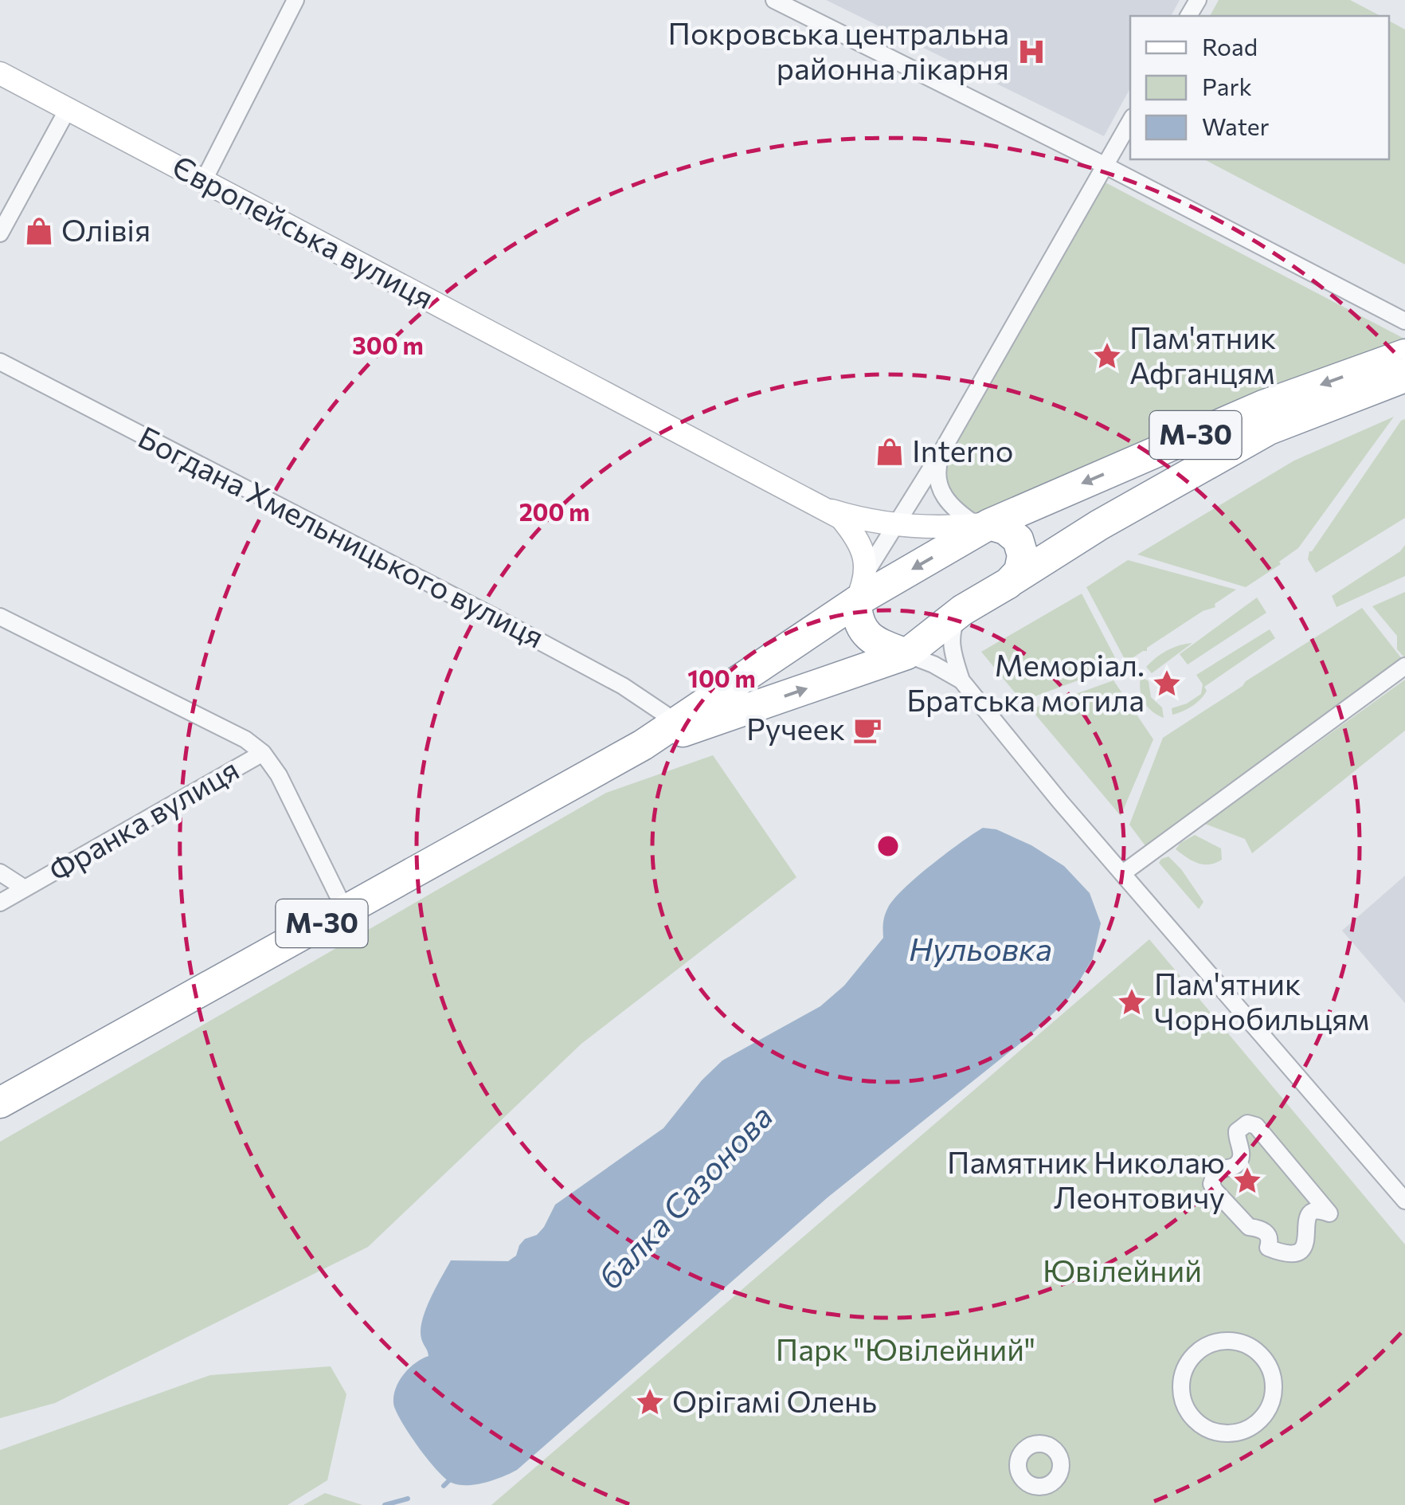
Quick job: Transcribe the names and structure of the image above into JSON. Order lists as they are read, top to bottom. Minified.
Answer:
{"streets":{"highway":["М-30"],"street":["Європейська вулиця","Богдана Хмельницького вулиця","Франка вулиця"]},"crossings":[["Європейська вулиця","М-30"],["М-30","Богдана Хмельницького вулиця"]],"water":["Нульовка","балка Сазонова"],"parks":["Ювілейний","Парк \"Ювілейний\""],"places":{"hospital":["Покровська центральна районна лікарня"],"shop":["Олівія","Interno"],"place":["Пам'ятник Афганцям","Меморіал. Братська могила","Пам'ятник Чорнобильцям","Памятник Николаю Леонтовичу","Орігамі Олень"],"cafe":["Ручеек"]},"legend":["Road","Park","Water"],"rings":["300 m","200 m","100 m"]}
